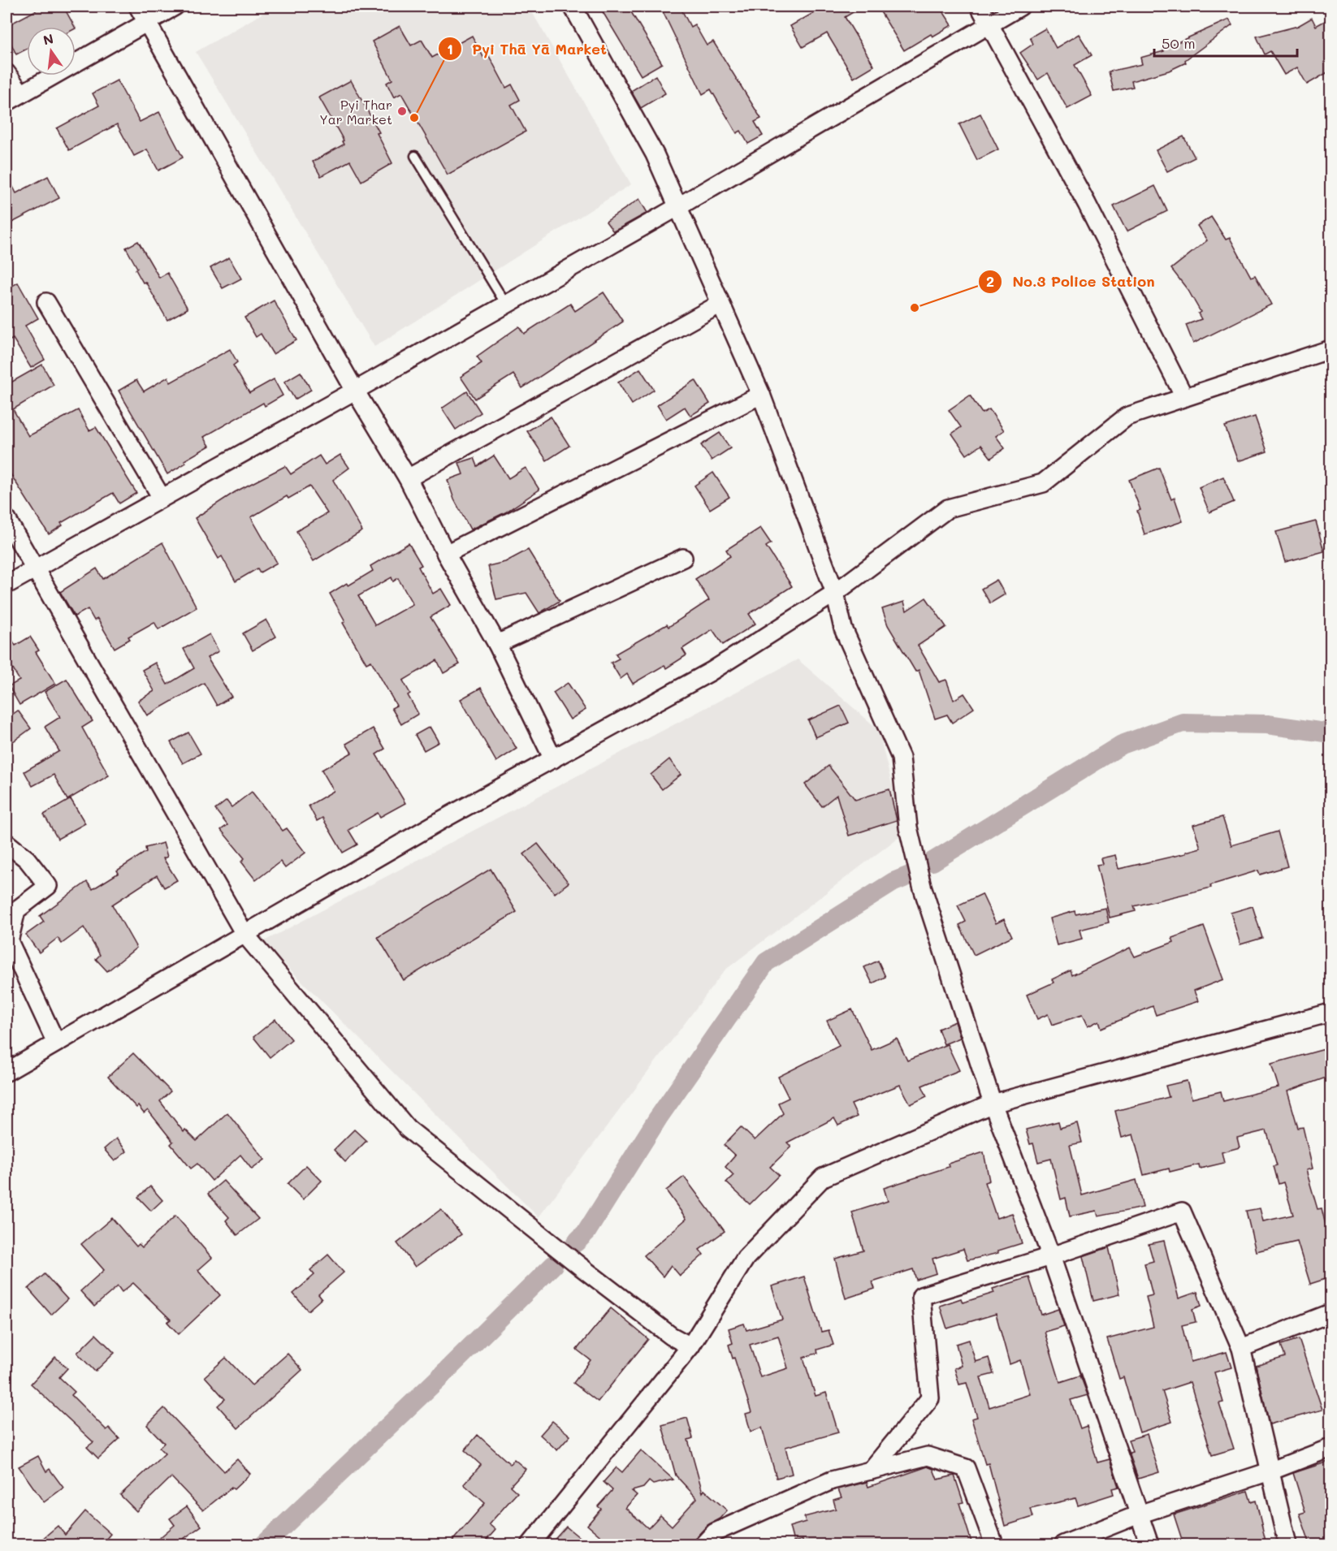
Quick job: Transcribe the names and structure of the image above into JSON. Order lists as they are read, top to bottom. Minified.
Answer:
{"places":["Pyi Thar Yar Market","Pyi Thā Yā Market","No.3 Police Station"],"scale_bar":"50 m","north":"top"}
